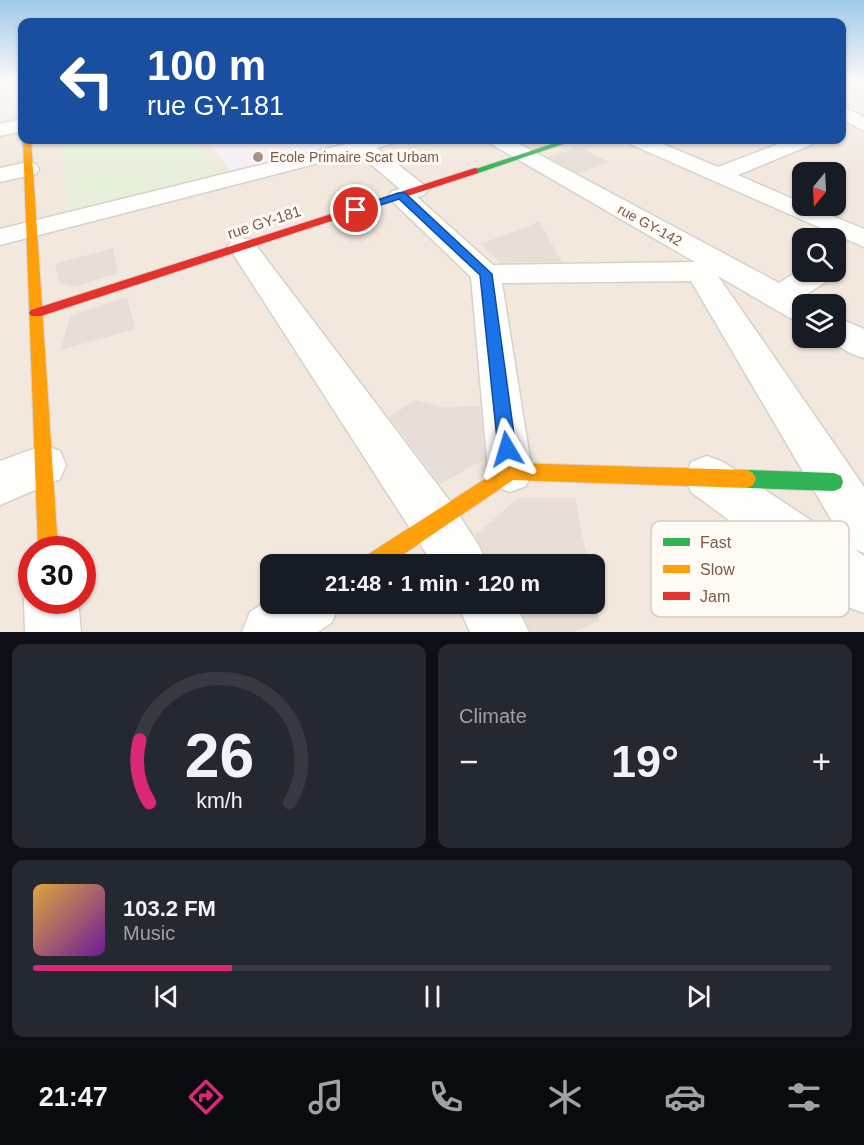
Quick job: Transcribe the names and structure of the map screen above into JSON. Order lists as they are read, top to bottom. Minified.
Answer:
{"streets":{"street":["rue GY-181","rue GY-142"]},"crossings":[["rue GY-181","rue GY-142"]],"places":["Ecole Primaire Scat Urbam"],"legend":["Fast","Slow","Jam"],"north":"bottom","page":{"turn":["100 m","rue GY-181"],"limit":"30","trip":"21:48 · 1 min · 120 m","tile":"Climate","heat":["−","19°","+"],"song":["103.2 FM","Music"],"tabs":"21:47","gauge":["26","km/h"]}}
